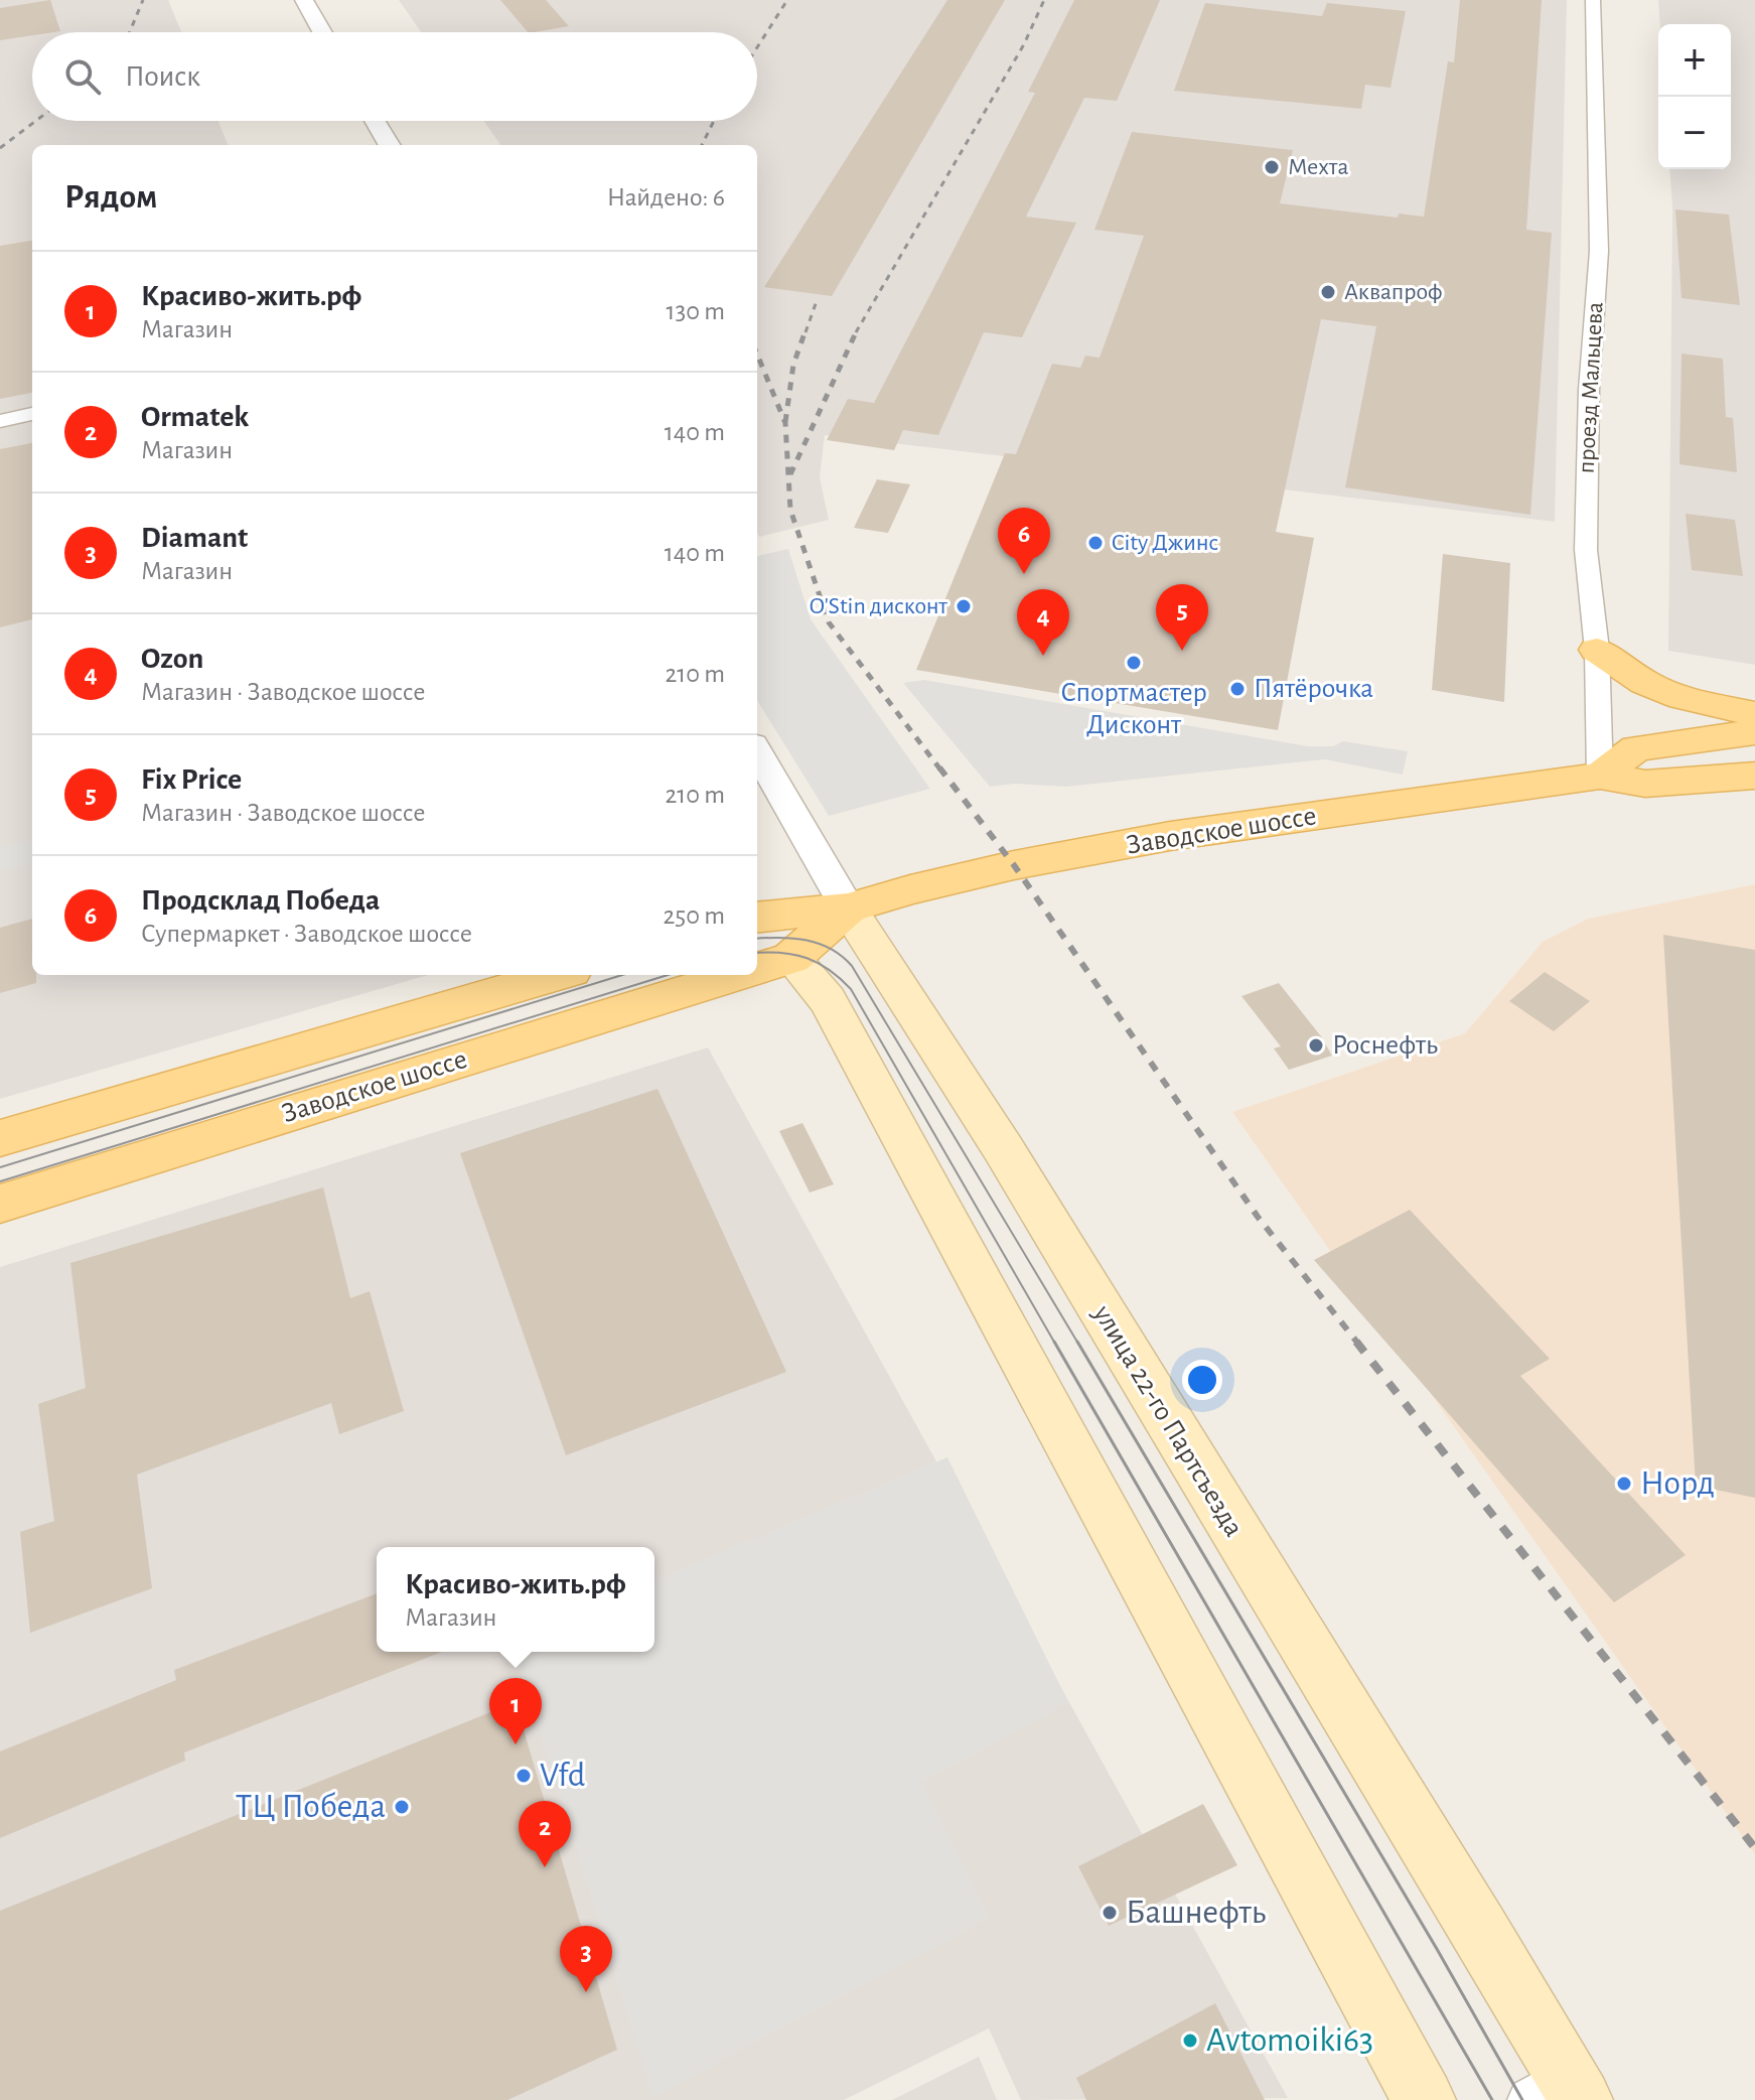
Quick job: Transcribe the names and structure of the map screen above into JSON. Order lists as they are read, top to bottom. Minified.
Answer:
{"streets":{"main road":["Заводское шоссе","улица 22-го Партсъезда"],"street":["проезд Мальцева"]},"crossings":[["проезд Мальцева","Заводское шоссе"],["Заводское шоссе","улица 22-го Партсъезда"]],"places":["Мехта","Аквапроф","City Джинс","O'Stin дисконт","Спортмастер Дисконт","Пятёрочка","Роснефть","Норд","Vfd","ТЦ Победа","Башнефть","Avtomoiki63"],"page":{"map_buttons":["+","−"],"search":"Поиск","heading":["Рядом","Найдено: 6"],"list":[{"mark":"1","name":"Красиво-жить.рф","note":"Магазин","value":"130 m"},{"mark":"2","name":"Ormatek","note":"Магазин","value":"140 m"},{"mark":"3","name":"Diamant","note":"Магазин","value":"140 m"},{"mark":"4","name":"Ozon","note":"Магазин · Заводское шоссе","value":"210 m"},{"mark":"5","name":"Fix Price","note":"Магазин · Заводское шоссе","value":"210 m"},{"mark":"6","name":"Продсклад Победа","note":"Супермаркет · Заводское шоссе","value":"250 m"}],"pins":["6","5","4","1","2","3"],"popup":["Красиво-жить.рф","Магазин"]}}
